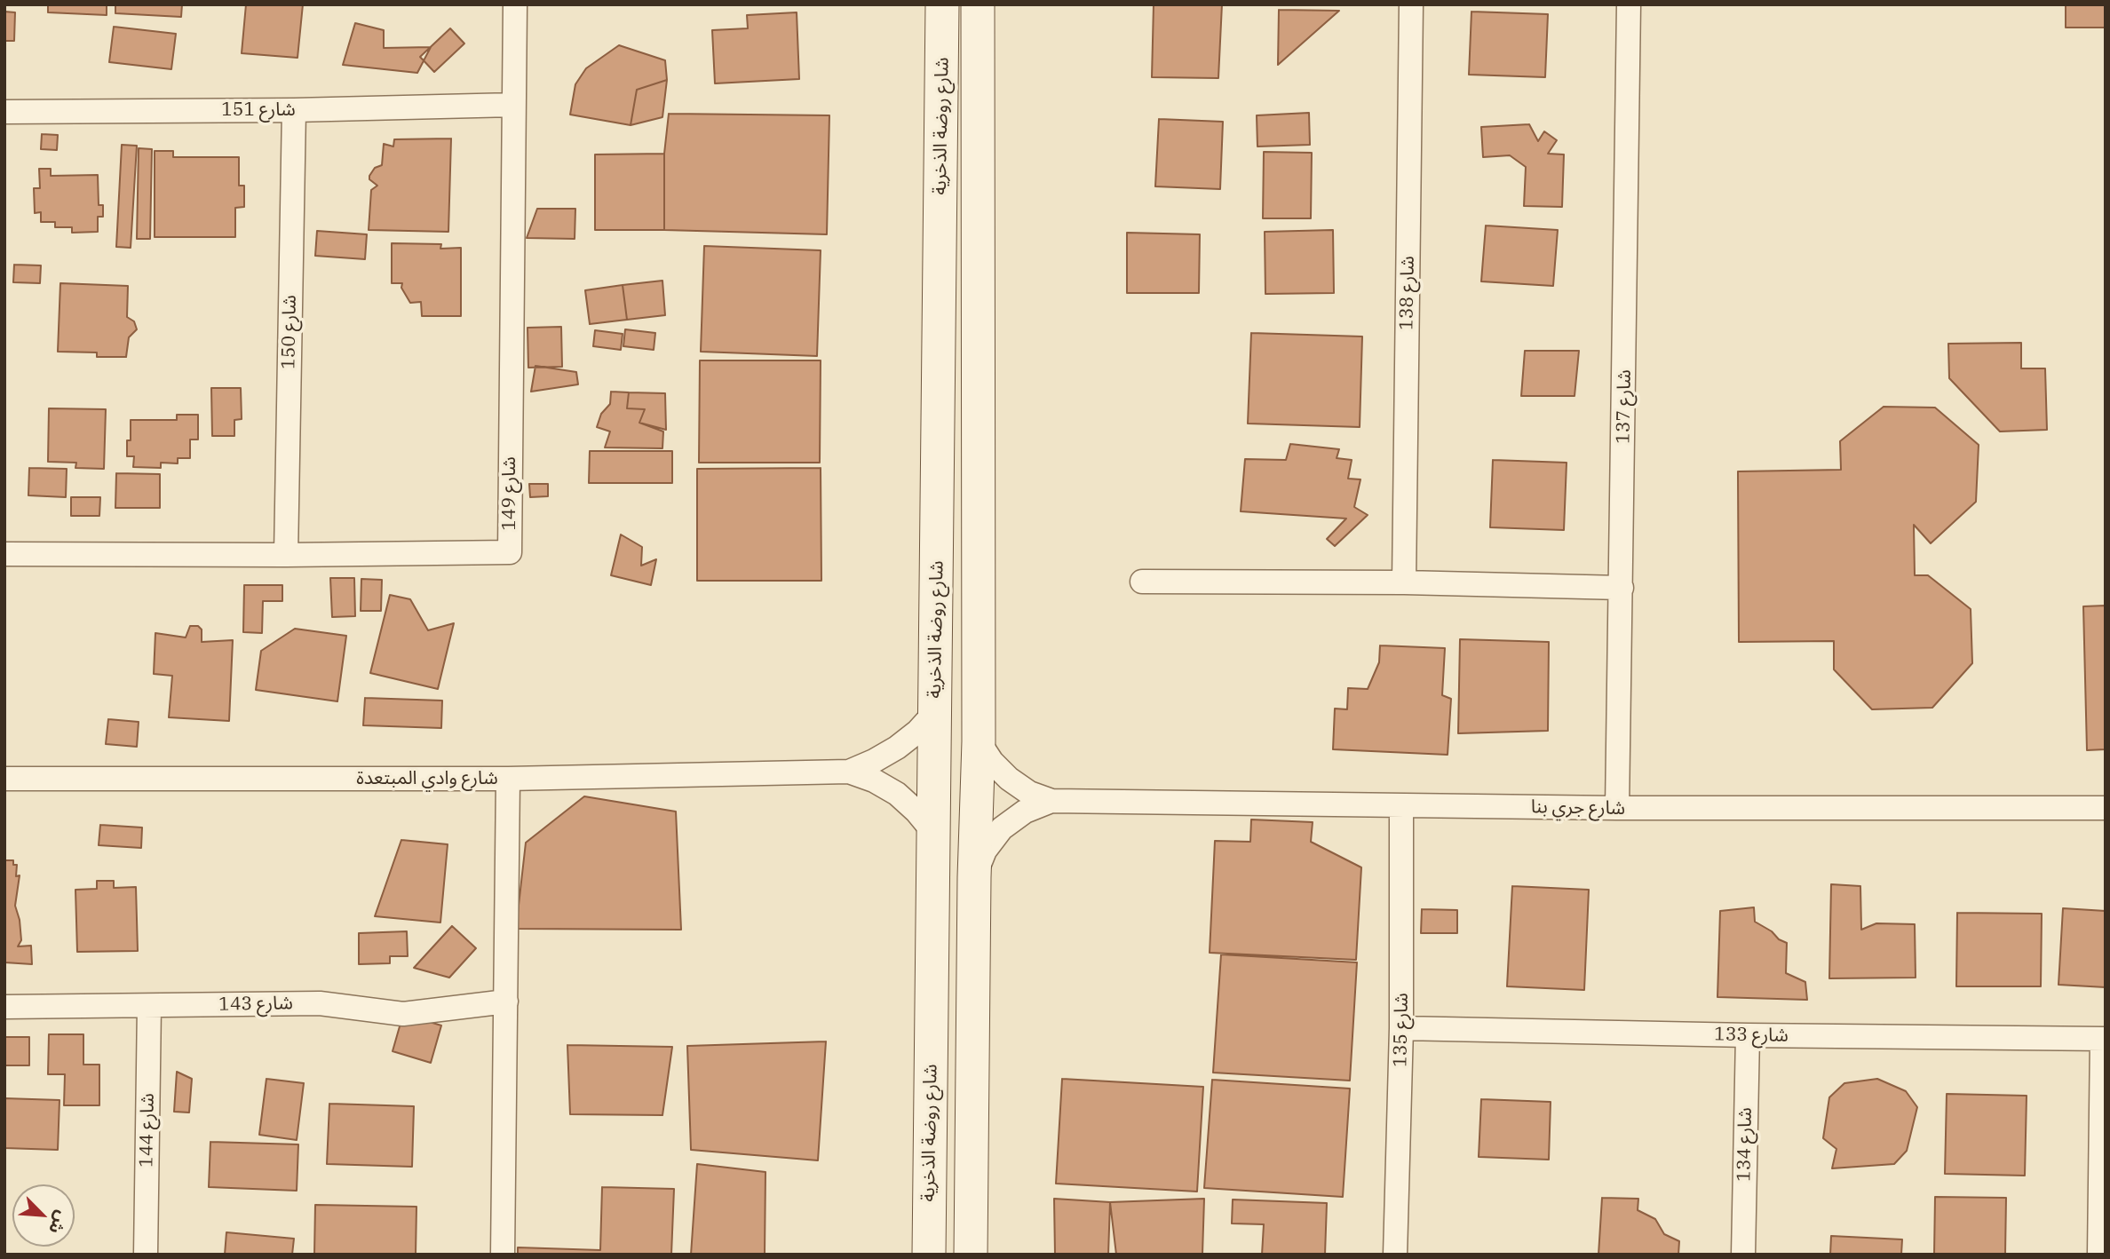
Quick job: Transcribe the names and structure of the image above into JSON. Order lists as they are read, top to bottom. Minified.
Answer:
{"streets":{"street":["شارع 151","شارع روضة الذخرية","شارع 138","شارع 150","شارع 137","شارع 149","شارع وادي المبتعدة","شارع جري بنا","شارع 143","شارع 135","شارع 133","شارع 144","شارع 134"]},"crossings":[["شارع 151","شارع 150"],["شارع 151","شارع 149"],["شارع روضة الذخرية","شارع وادي المبتعدة"],["شارع روضة الذخرية","شارع جري بنا"],["شارع 150","شارع 149"],["شارع 137","شارع جري بنا"],["شارع جري بنا","شارع 135"],["شارع 143","شارع 144"],["شارع 135","شارع 133"],["شارع 133","شارع 134"]],"north":"bottom right"}
